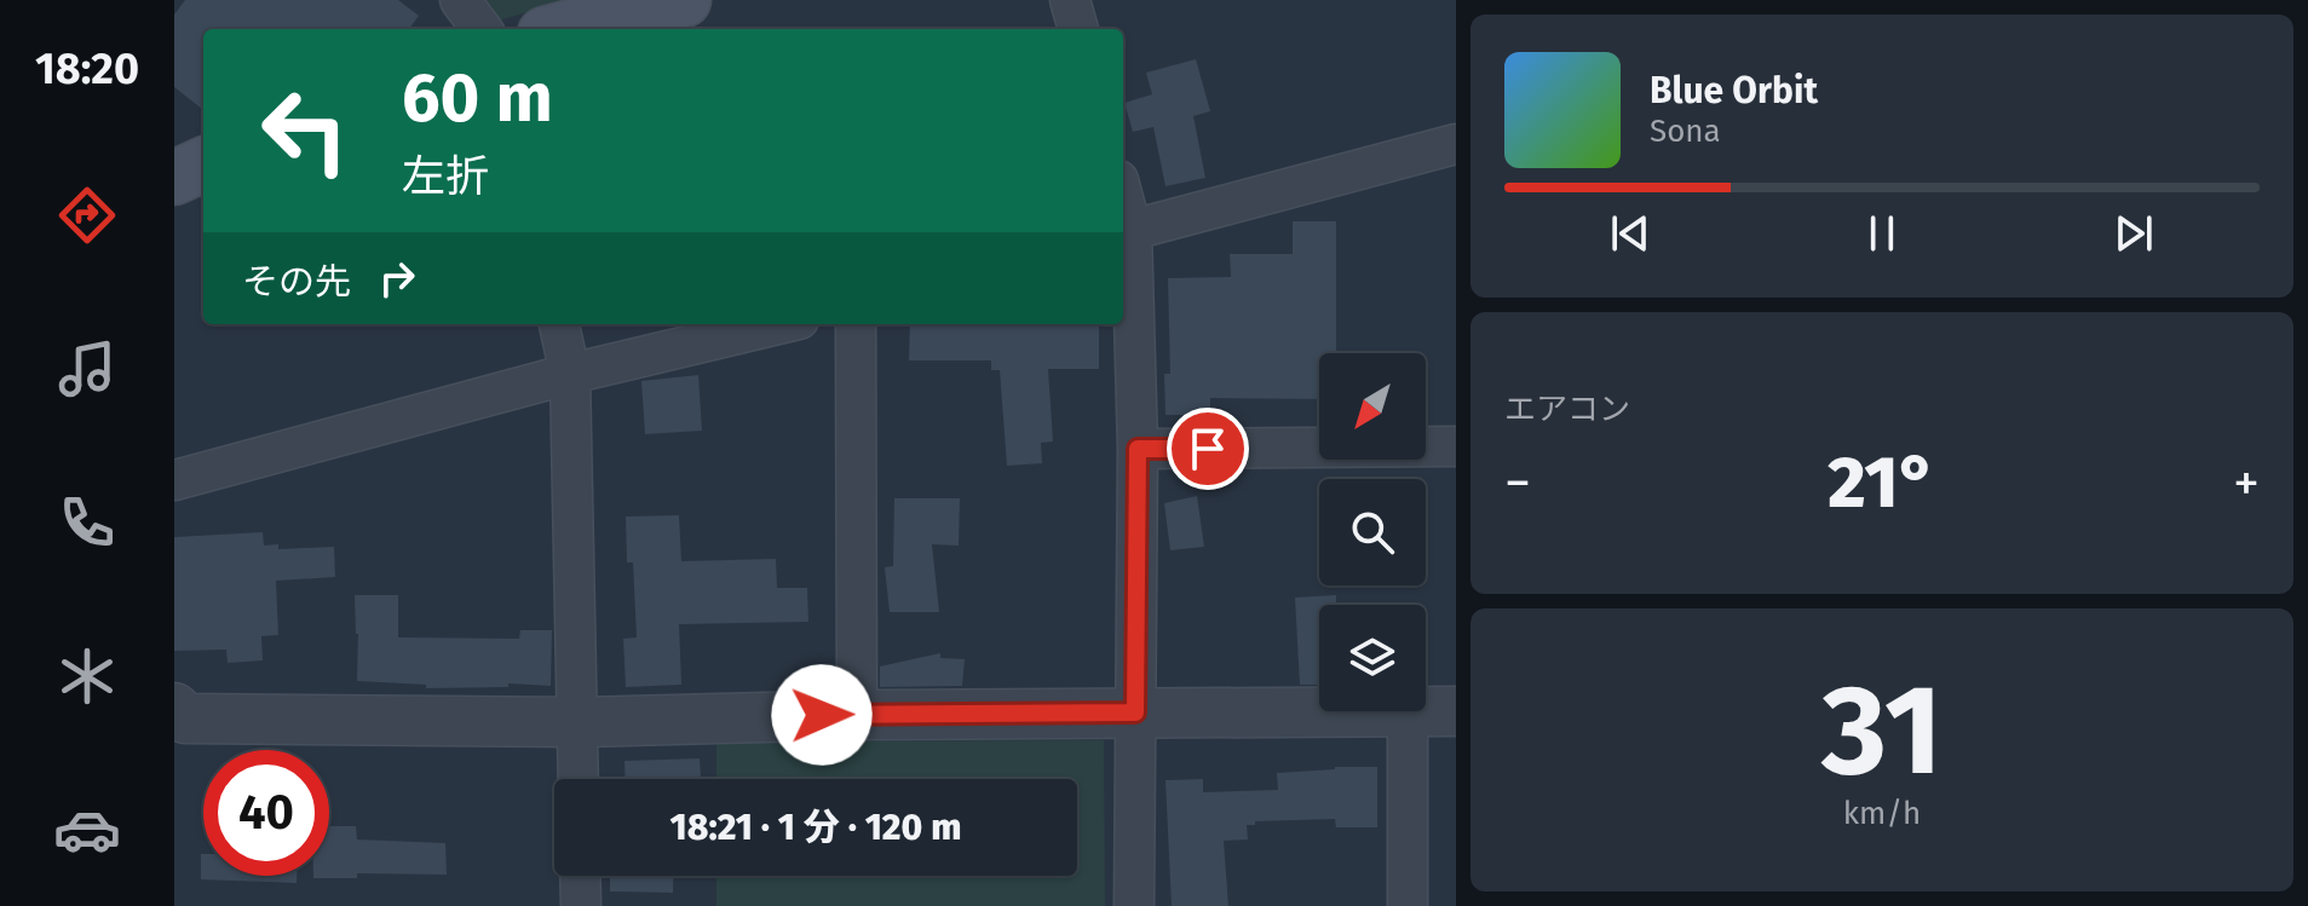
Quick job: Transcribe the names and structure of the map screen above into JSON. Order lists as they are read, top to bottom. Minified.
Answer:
{"north":"bottom left","page":{"tabs":"18:20","turn":["60 m","左折"],"song":["Blue Orbit","Sona"],"then":"その先","tile":["エアコン",["31","km/h"]],"heat":["−","21°","+"],"limit":"40","trip":"18:21 · 1 分 · 120 m"}}
